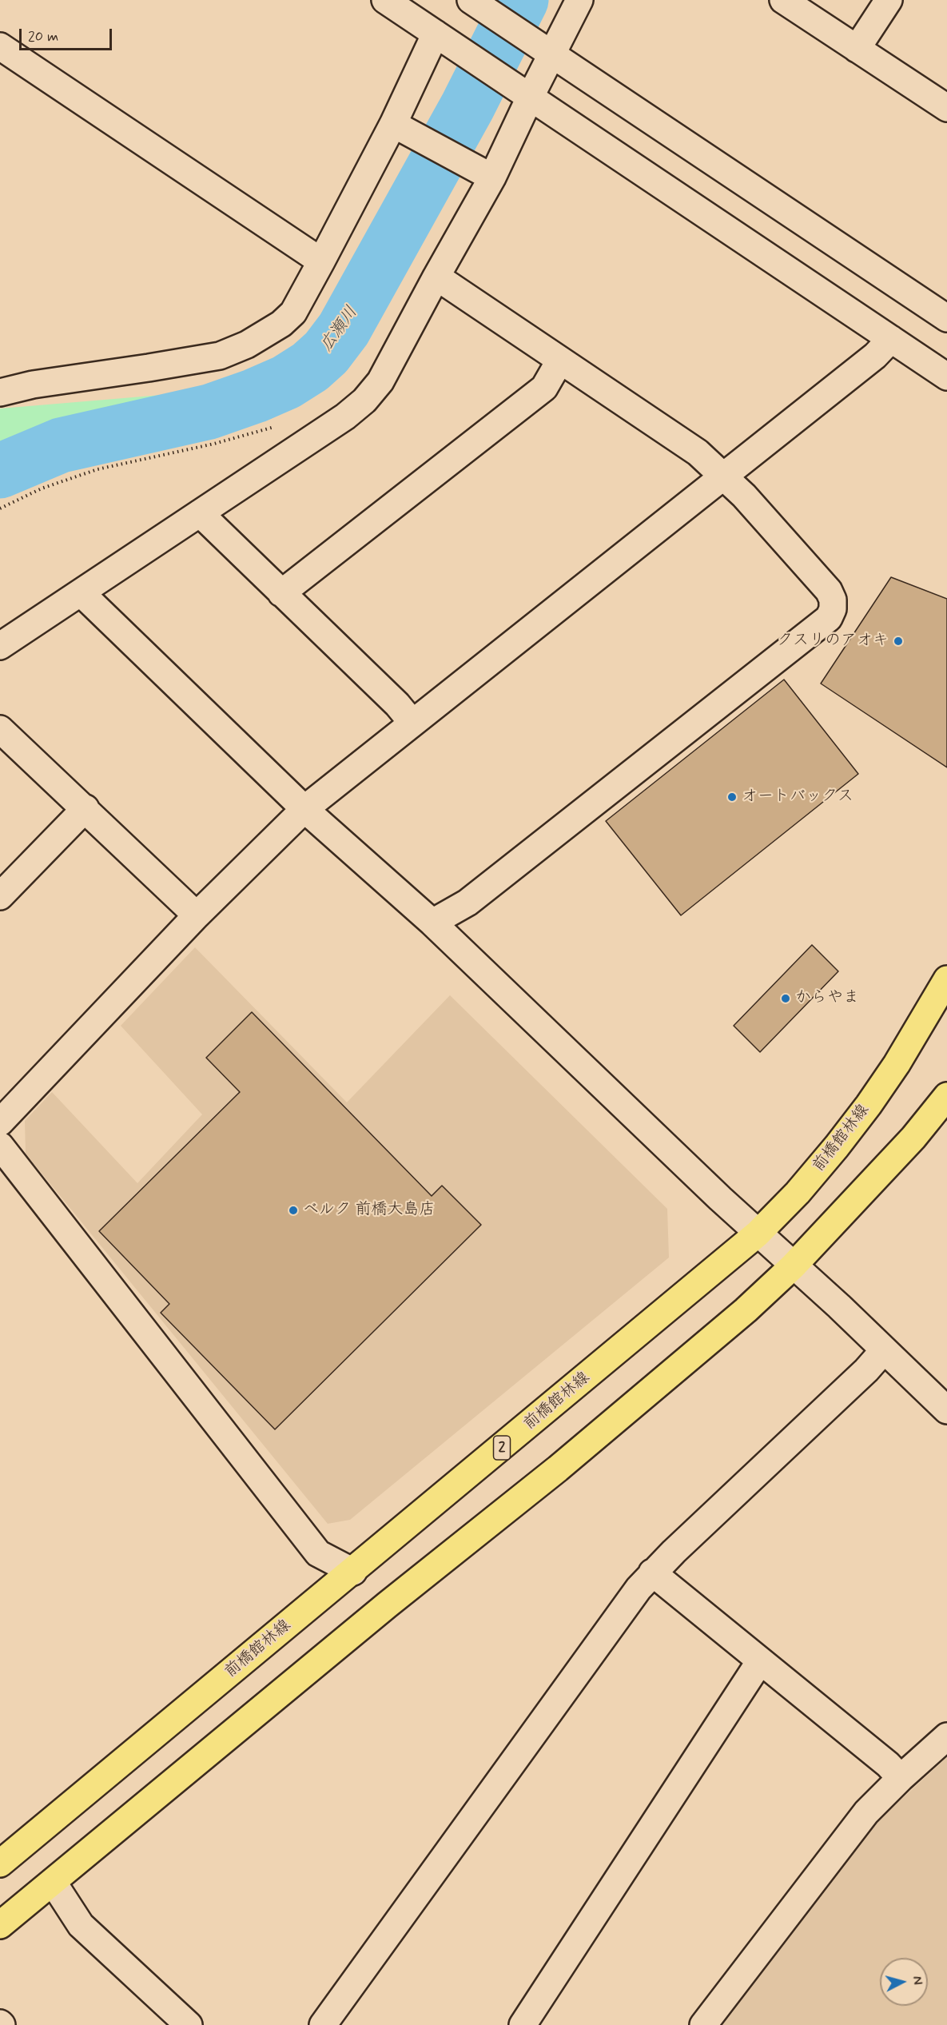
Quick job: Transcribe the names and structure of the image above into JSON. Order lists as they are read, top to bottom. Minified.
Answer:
{"streets":{"main road":["前橋館林線","2"]},"water":["広瀬川"],"places":["クスリのアオキ","オートバックス","からやま","ベルク 前橋大島店"],"scale_bar":"20 m","north":"right"}
